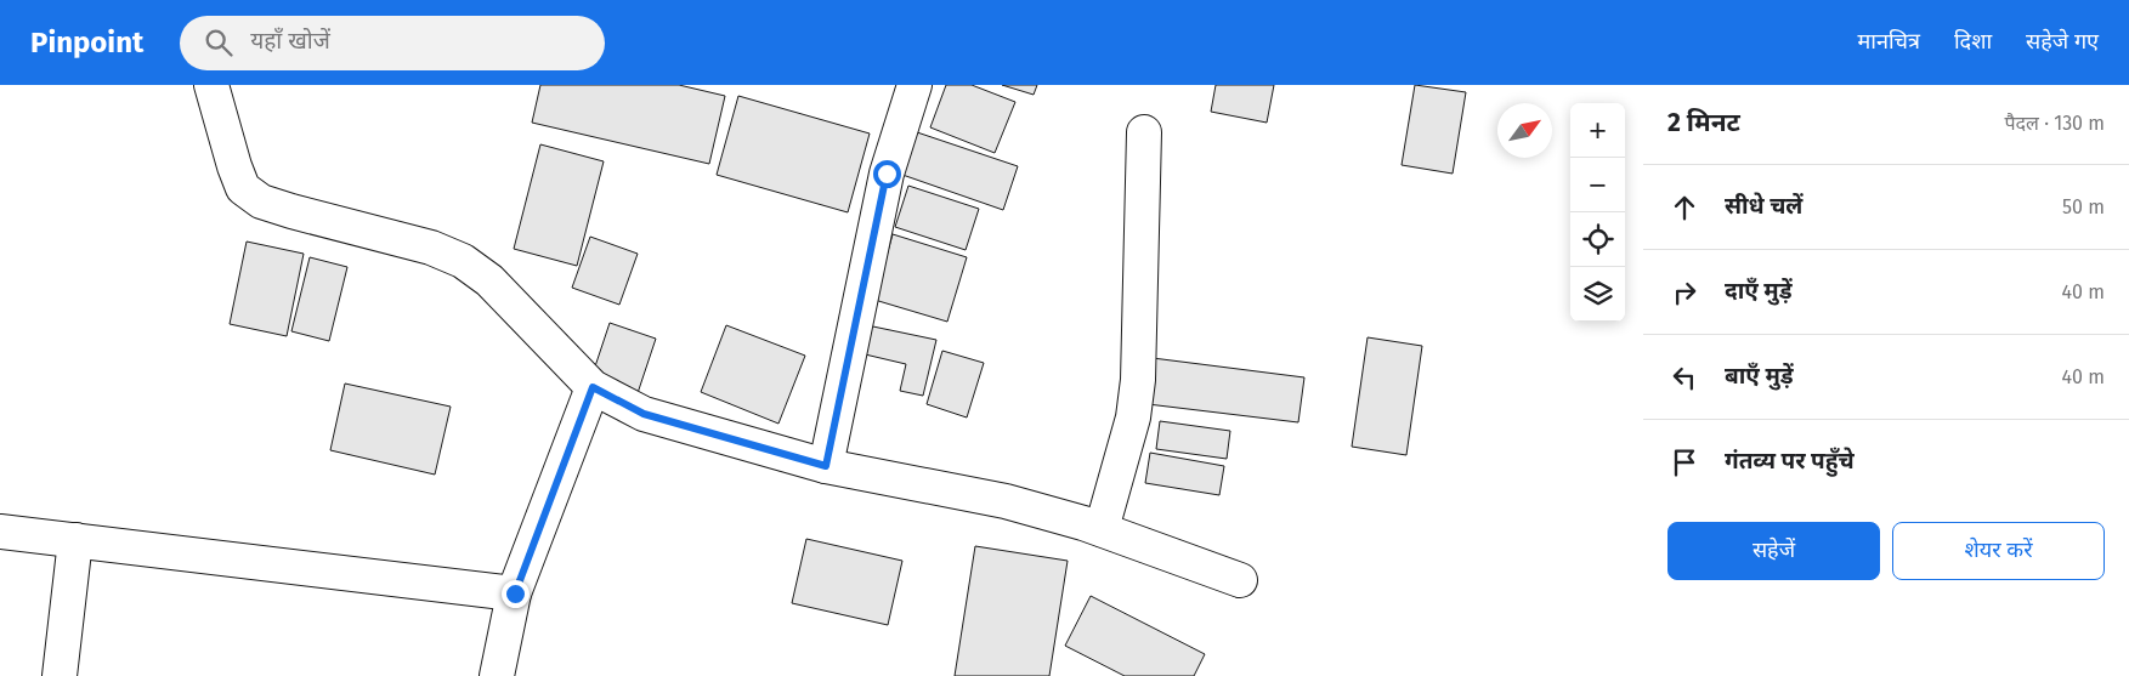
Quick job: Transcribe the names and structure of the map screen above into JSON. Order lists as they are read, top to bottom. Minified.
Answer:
{"north":"top right","page":{"header":"Pinpoint","search":"यहाँ खोजें","nav":["मानचित्र","दिशा","सहेजे गए"],"heading":["2 मिनट","पैदल · 130 m"],"map_buttons":["+","−"],"list":[["सीधे चलें","50 m"],["दाएँ मुड़ें","40 m"],["बाएँ मुड़ें","40 m"],"गंतव्य पर पहुँचे"],"buttons":["सहेजें","शेयर करें"]}}
